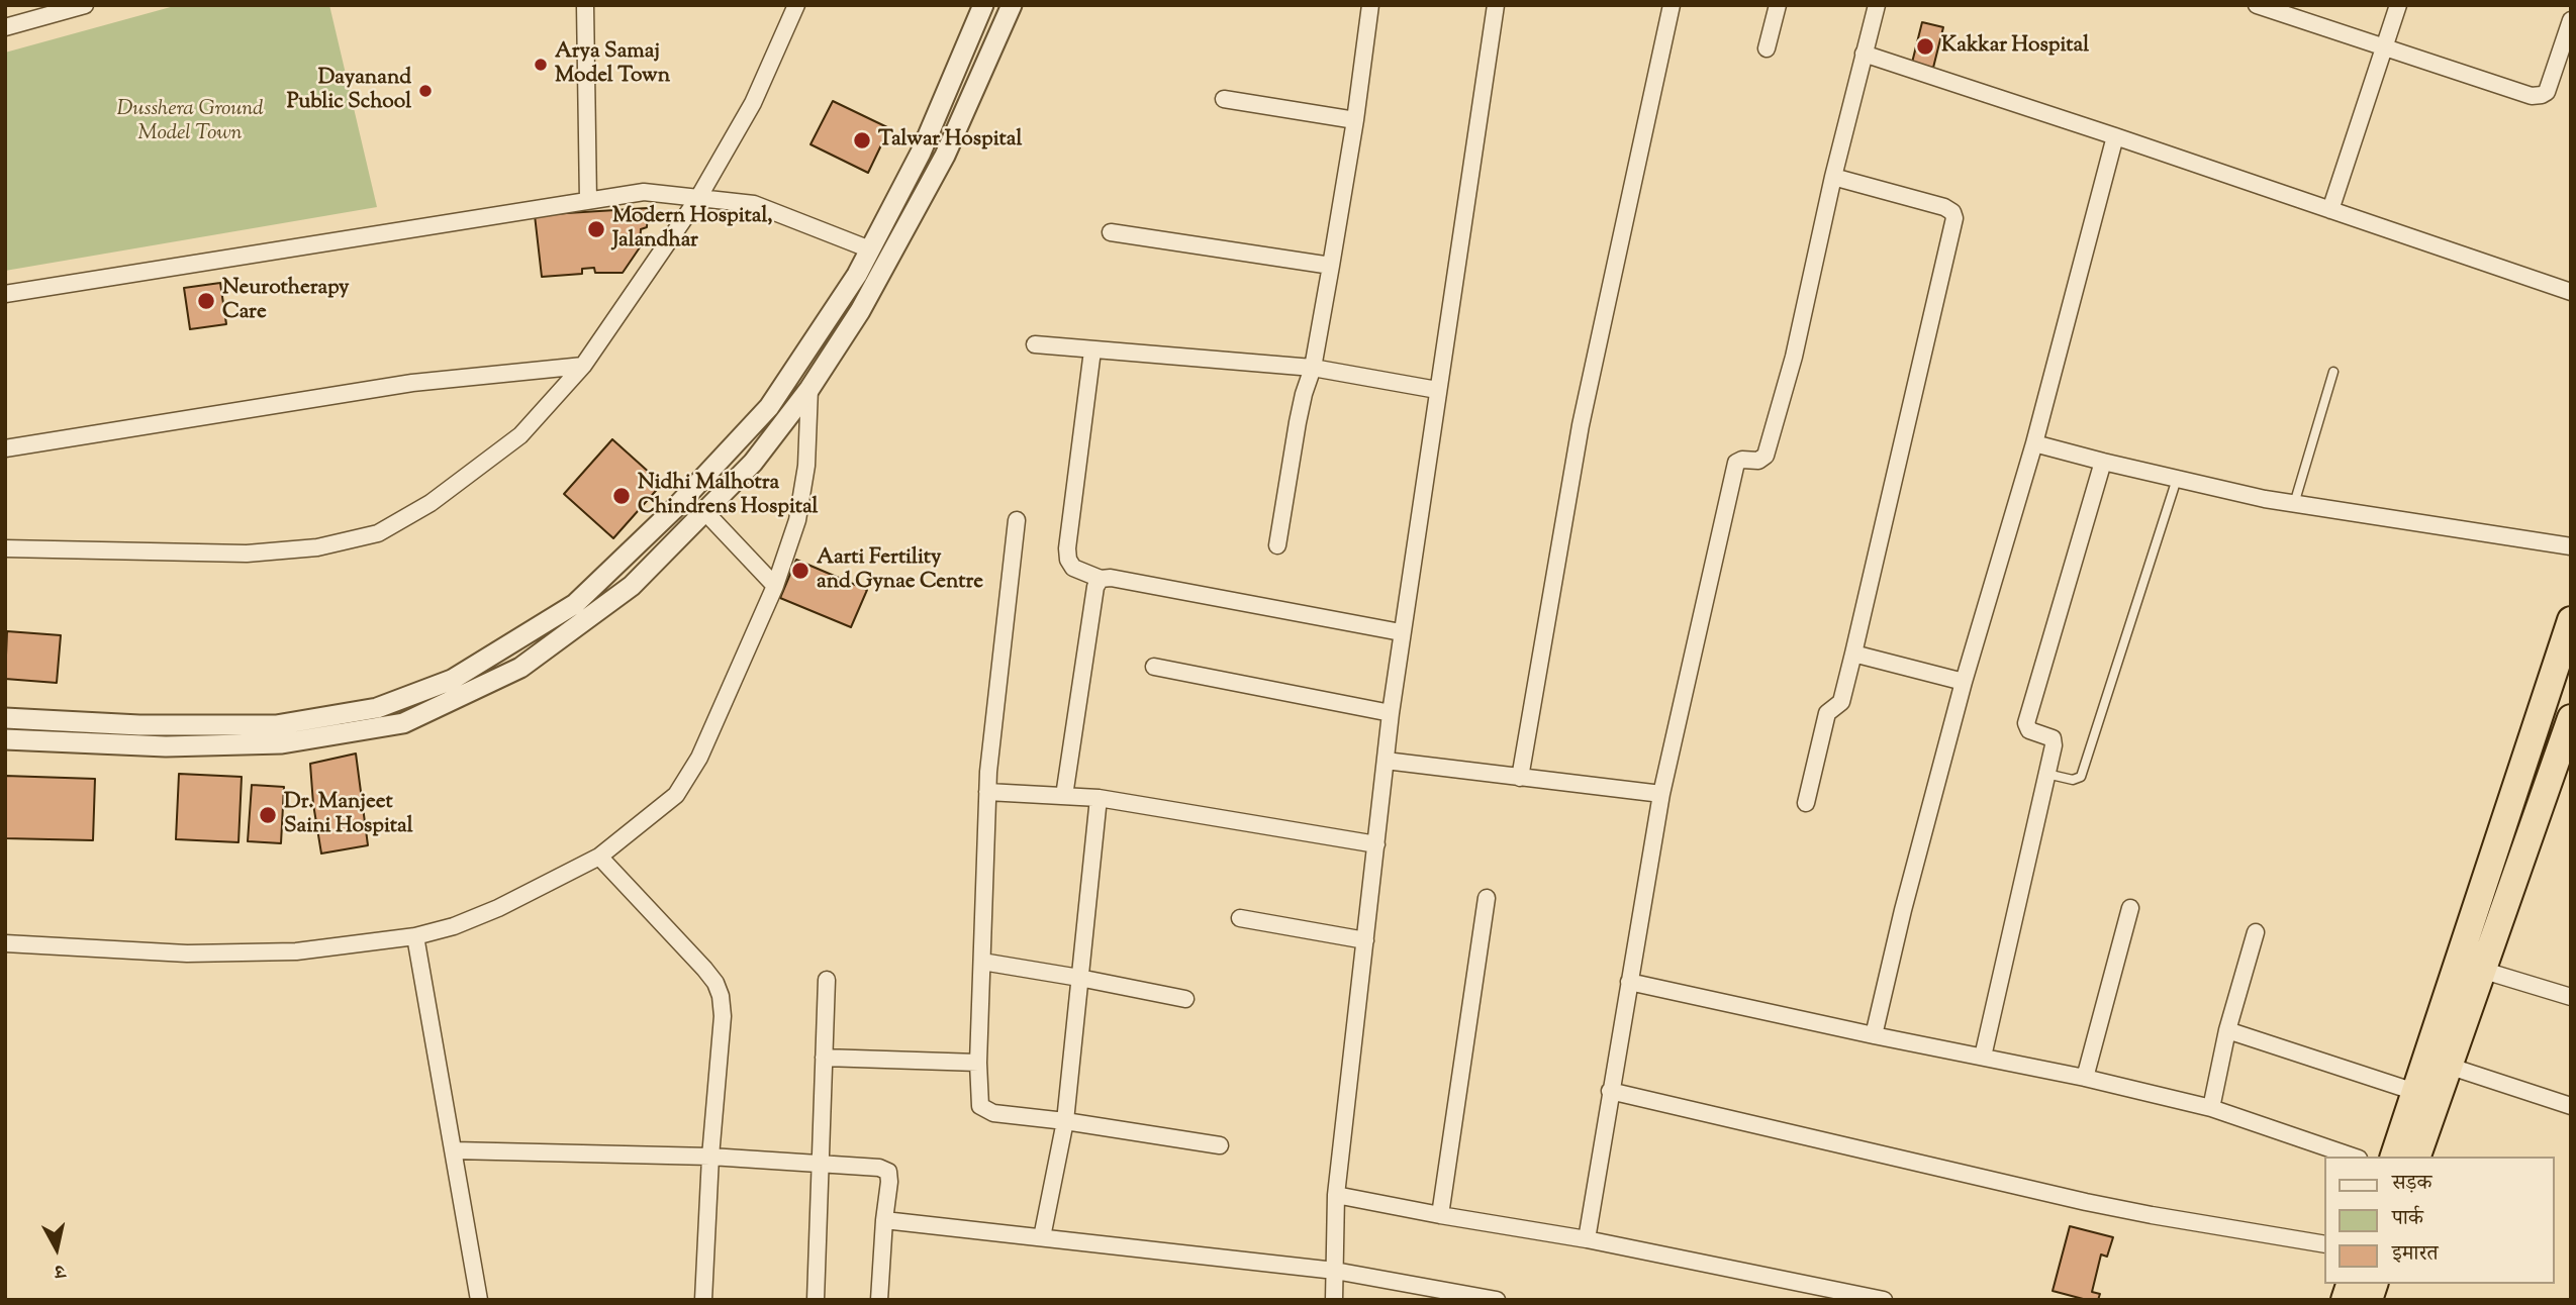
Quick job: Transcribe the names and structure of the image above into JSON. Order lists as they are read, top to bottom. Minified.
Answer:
{"parks":["Dusshera Ground Model Town"],"places":["Kakkar Hospital","Arya Samaj Model Town","Dayanand Public School","Talwar Hospital","Modern Hospital, Jalandhar","Neurotherapy Care","Nidhi Malhotra Chindrens Hospital","Aarti Fertility and Gynae Centre","Dr. Manjeet Saini Hospital"],"legend":["सड़क","पार्क","इमारत"],"north":"bottom"}
